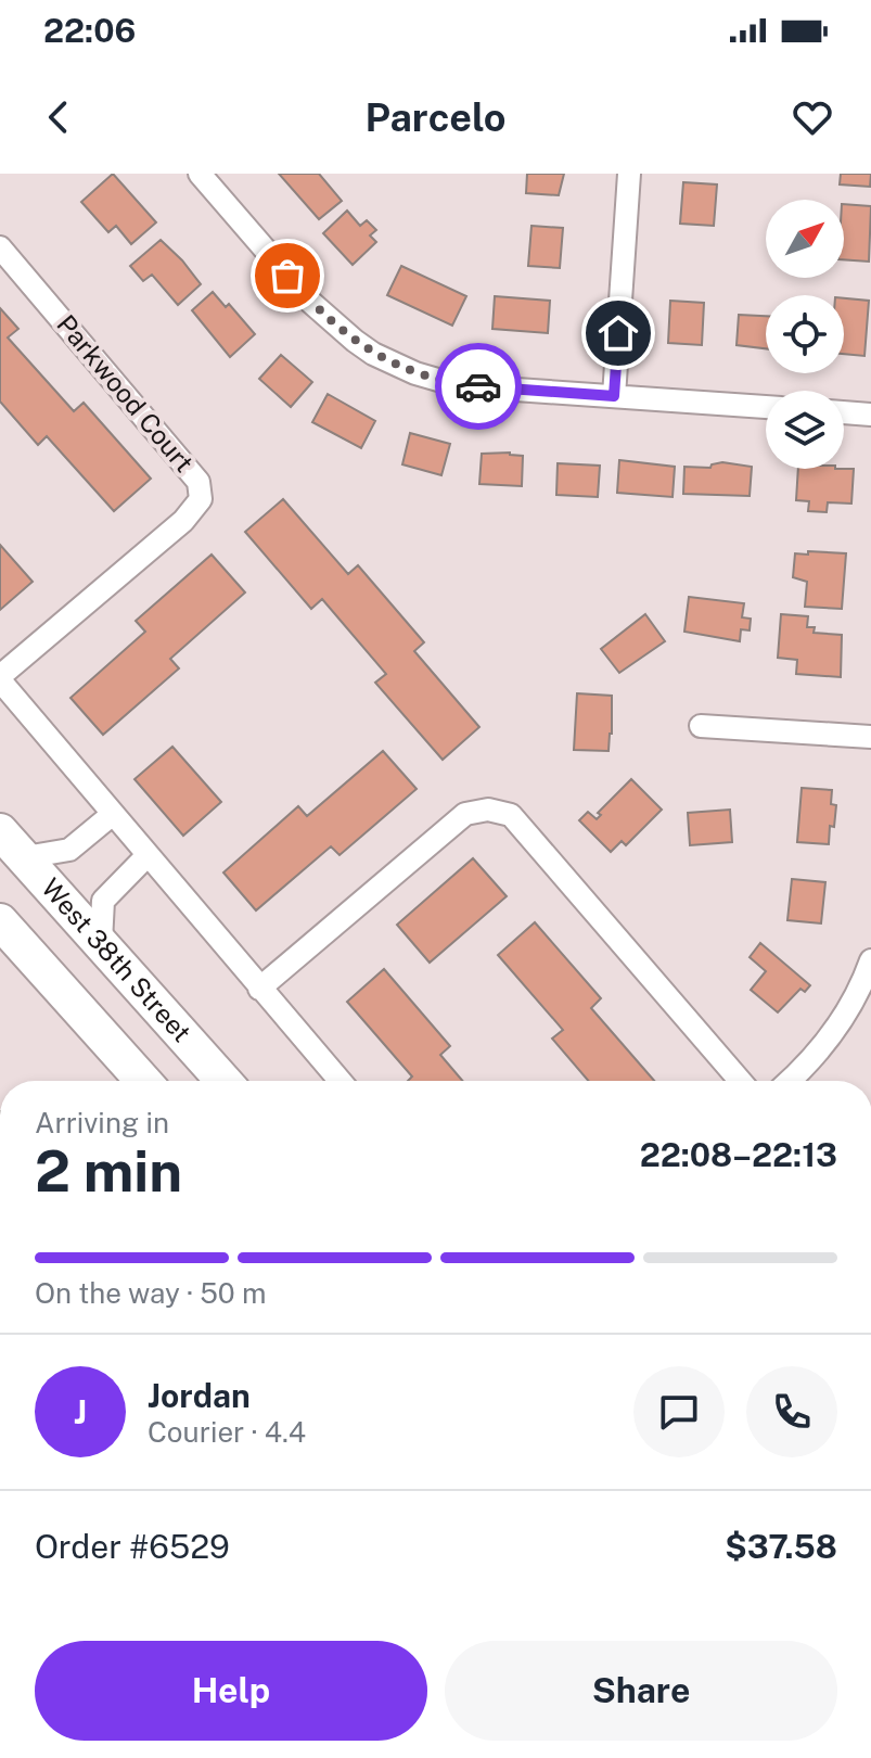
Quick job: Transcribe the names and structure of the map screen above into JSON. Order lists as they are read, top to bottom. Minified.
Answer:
{"streets":{"main road":["West 38th Street"],"street":["Parkwood Court"]},"north":"top right","page":{"status":"22:06","header":"Parcelo","heading":["2 min","Arriving in","22:08–22:13"],"panel":["Jordan","Courier · 4.4","Order #6529","$37.58"],"bar":"On the way · 50 m","round":"J","buttons":["Help","Share"]}}
